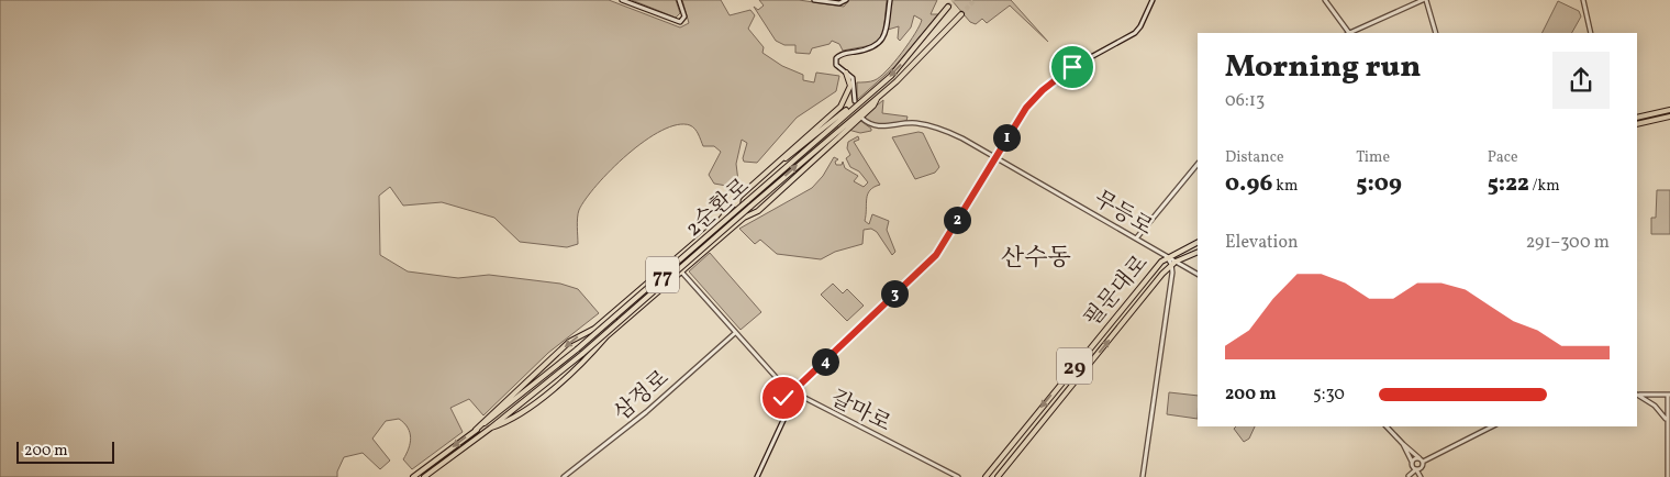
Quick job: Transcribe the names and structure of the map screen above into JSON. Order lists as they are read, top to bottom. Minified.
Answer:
{"streets":{"main road":["2순환로","77","필문대로","29"],"street":["무등로","삼정로","갈마로"]},"crossings":[["무등로","필문대로"],["삼정로","갈마로"]],"districts":["산수동"],"scale_bar":"200 m","page":{"heading":["Morning run","06:13"],"pins":["1","2","3","4"],"stats":[["Distance","0.96 km"],["Time","5:09"],["Pace","5:22 /km"]],"chart":["Elevation","291–300 m"],"list":[{"name":"200 m","note":"5:30"}],"scale":"200 m"}}
